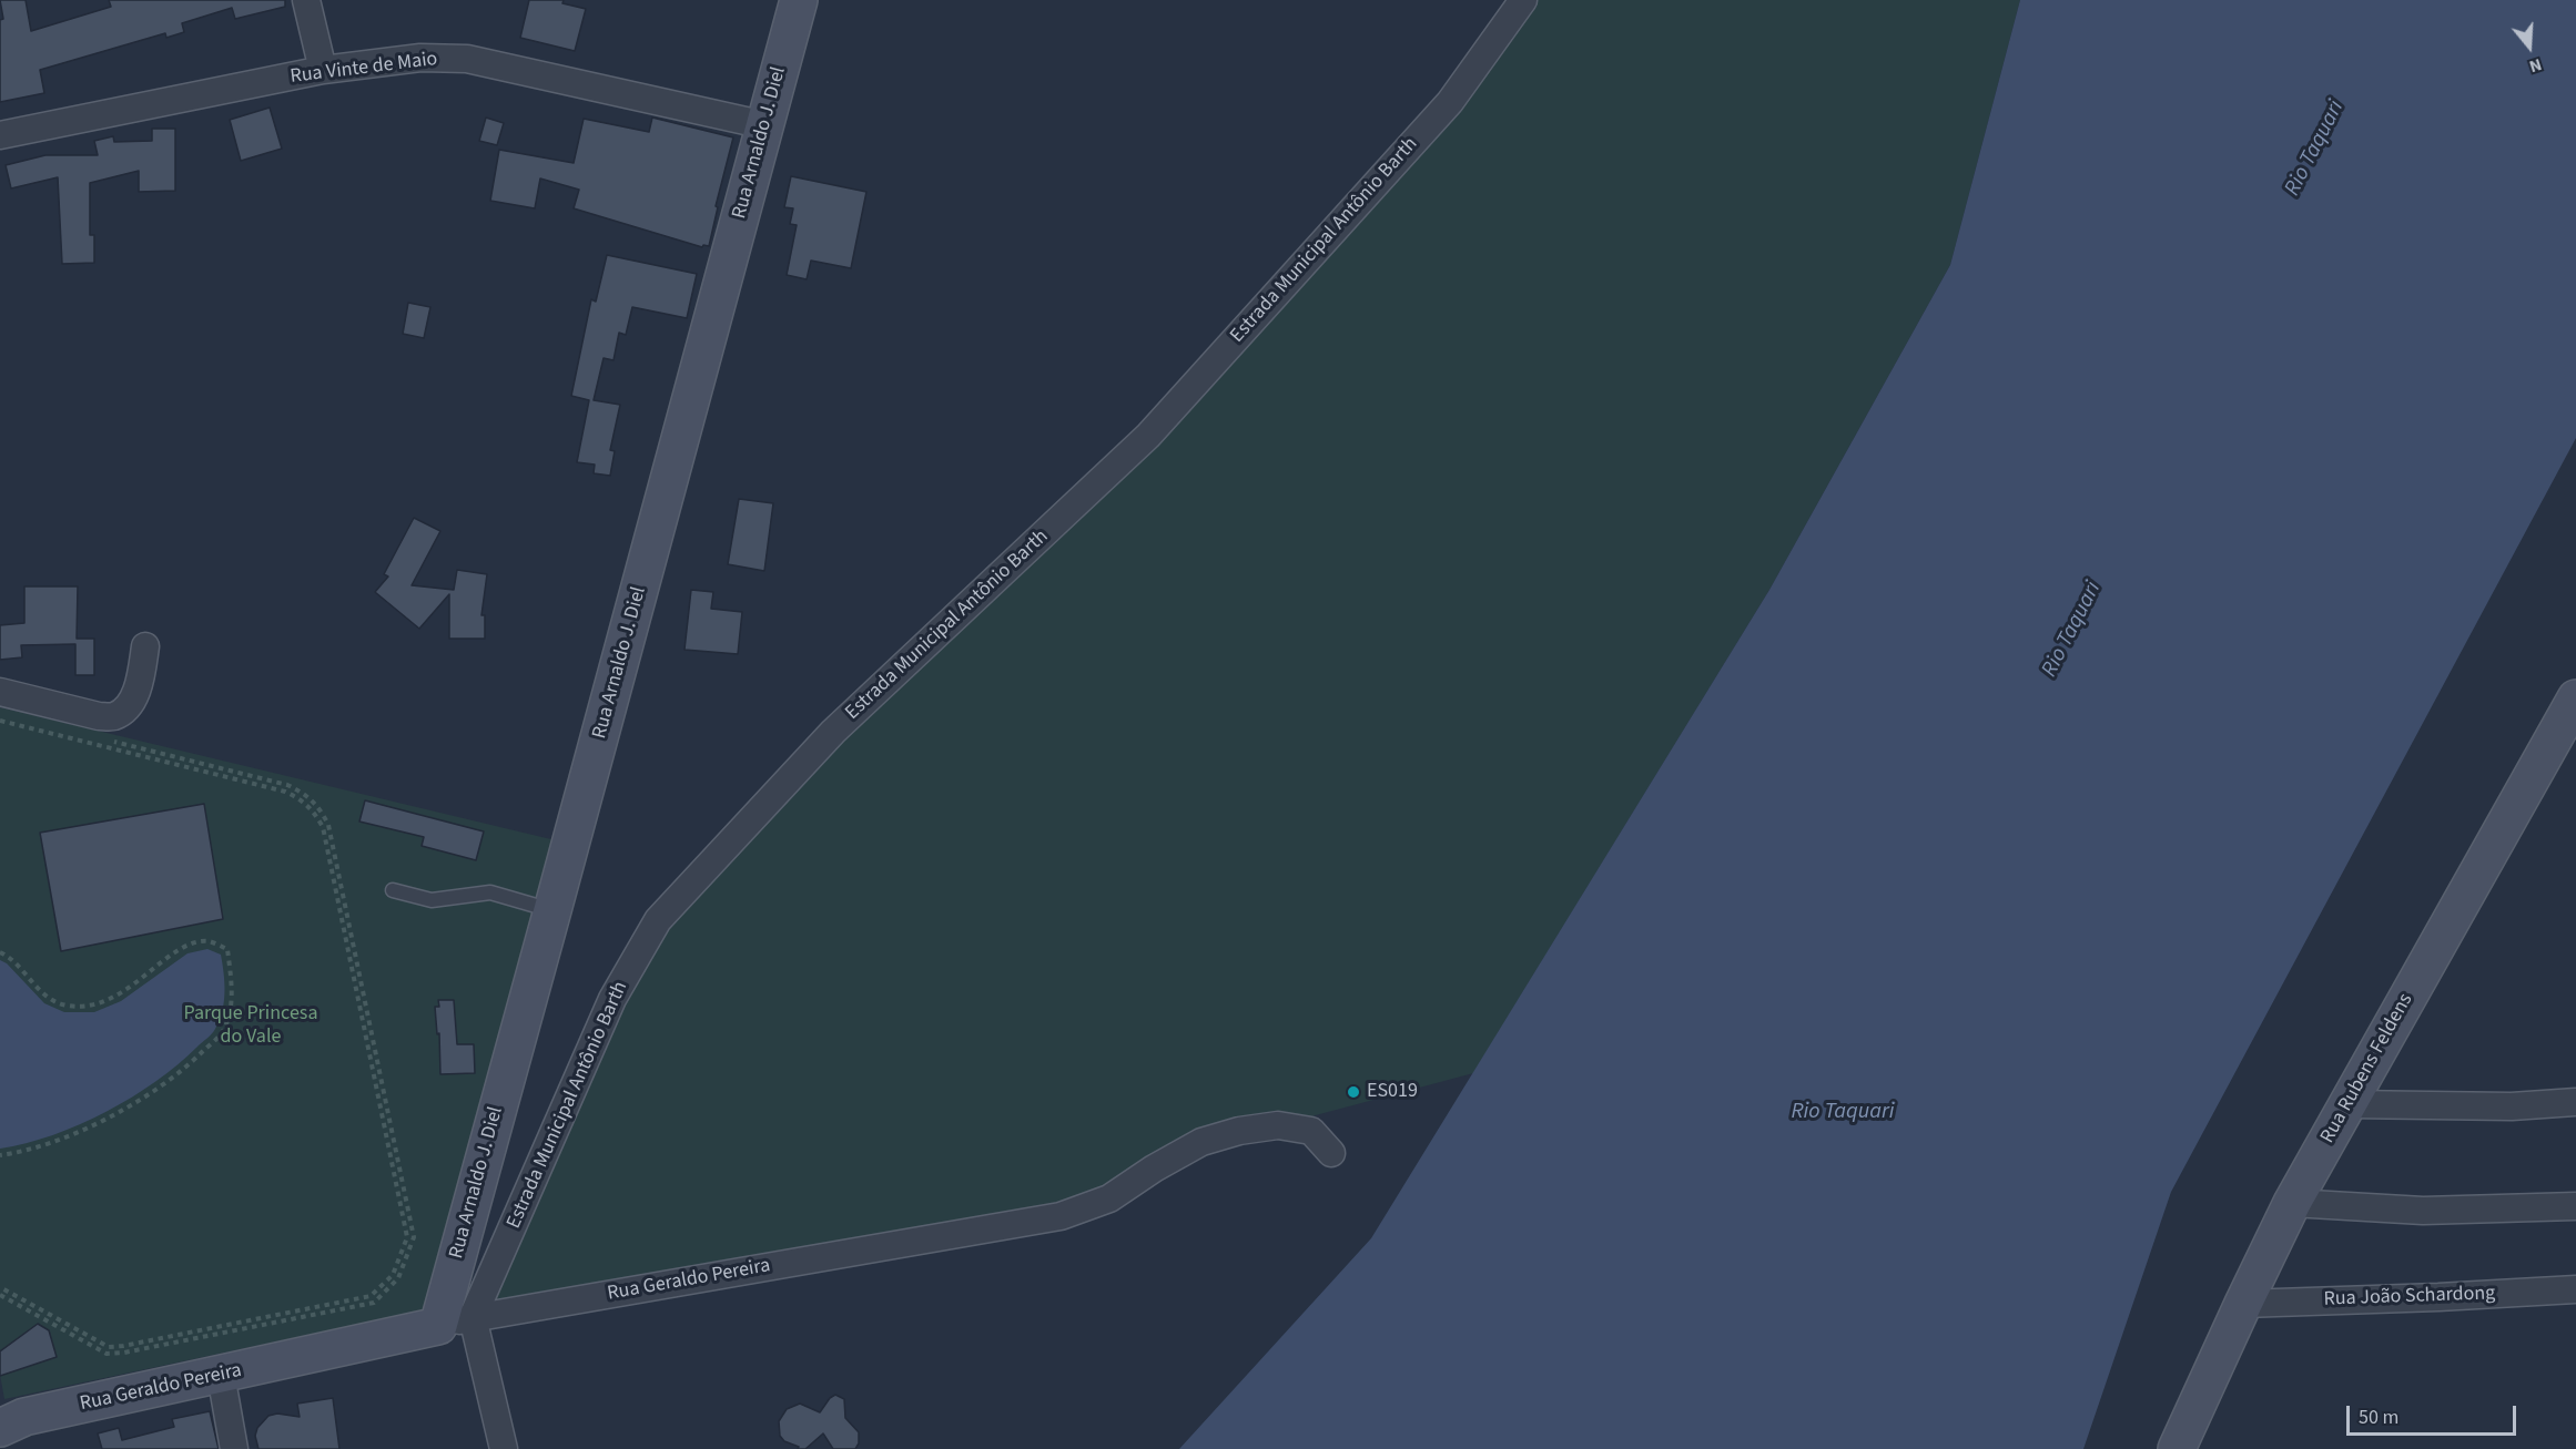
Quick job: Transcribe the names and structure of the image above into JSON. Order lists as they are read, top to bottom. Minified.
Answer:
{"streets":{"street":["Rua Vinte de Maio","Rua Arnaldo J. Diel","Estrada Municipal Antônio Barth","Rua Rubens Feldens","Rua Geraldo Pereira","Rua João Schardong"]},"crossings":[["Rua Vinte de Maio","Rua Arnaldo J. Diel"],["Rua Arnaldo J. Diel","Rua Geraldo Pereira"],["Estrada Municipal Antônio Barth","Rua Geraldo Pereira"],["Rua Rubens Feldens","Rua João Schardong"]],"water":["Rio Taquari"],"parks":["Parque Princesa do Vale"],"places":["ES019"],"scale_bar":"50 m","north":"bottom"}
